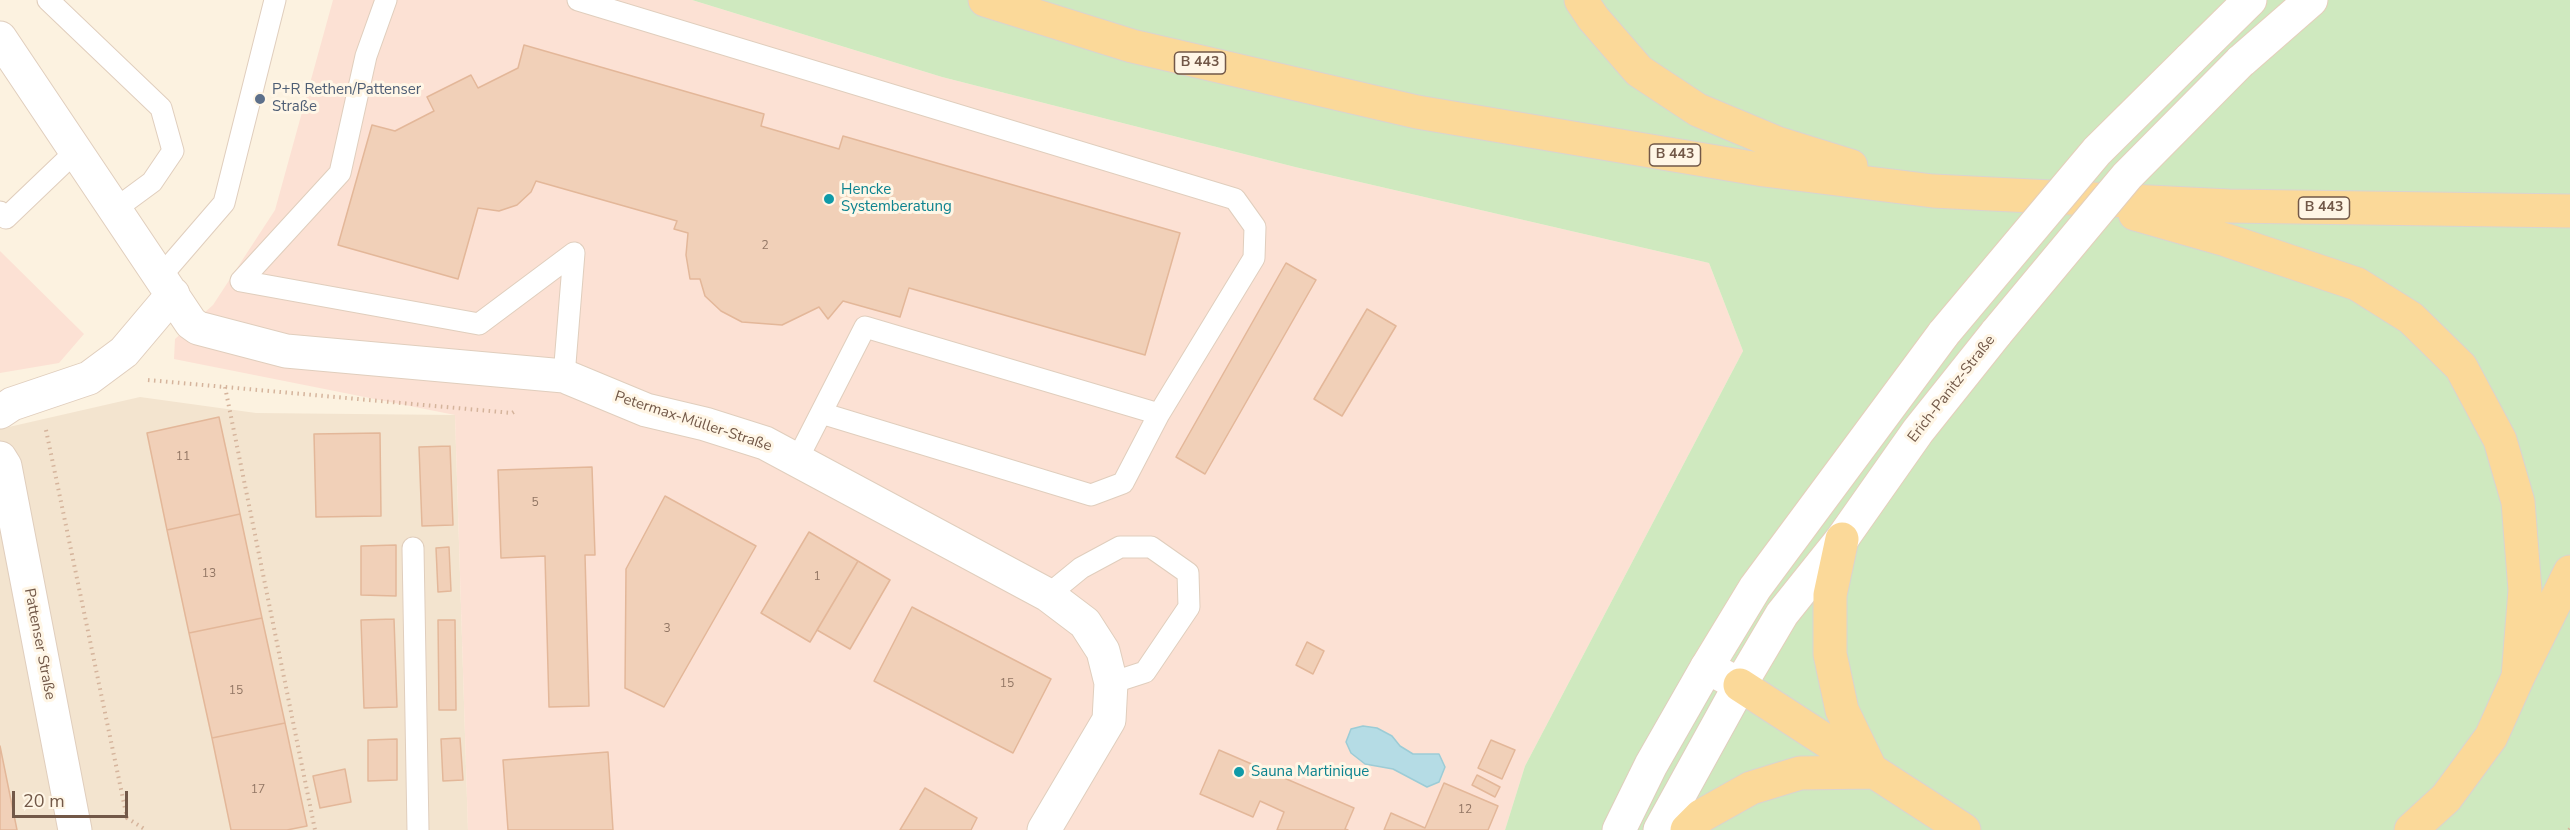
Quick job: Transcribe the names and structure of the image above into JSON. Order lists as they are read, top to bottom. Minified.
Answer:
{"streets":{"main road":["B 443"],"street":["Erich-Panitz-Straße","Petermax-Müller-Straße","Pattenser Straße"]},"places":["P+R Rethen/Pattenser Straße","Hencke Systemberatung","Sauna Martinique"],"house_numbers":["2","11","5","13","1","3","15","15","17","12"],"scale_bar":"20 m"}
